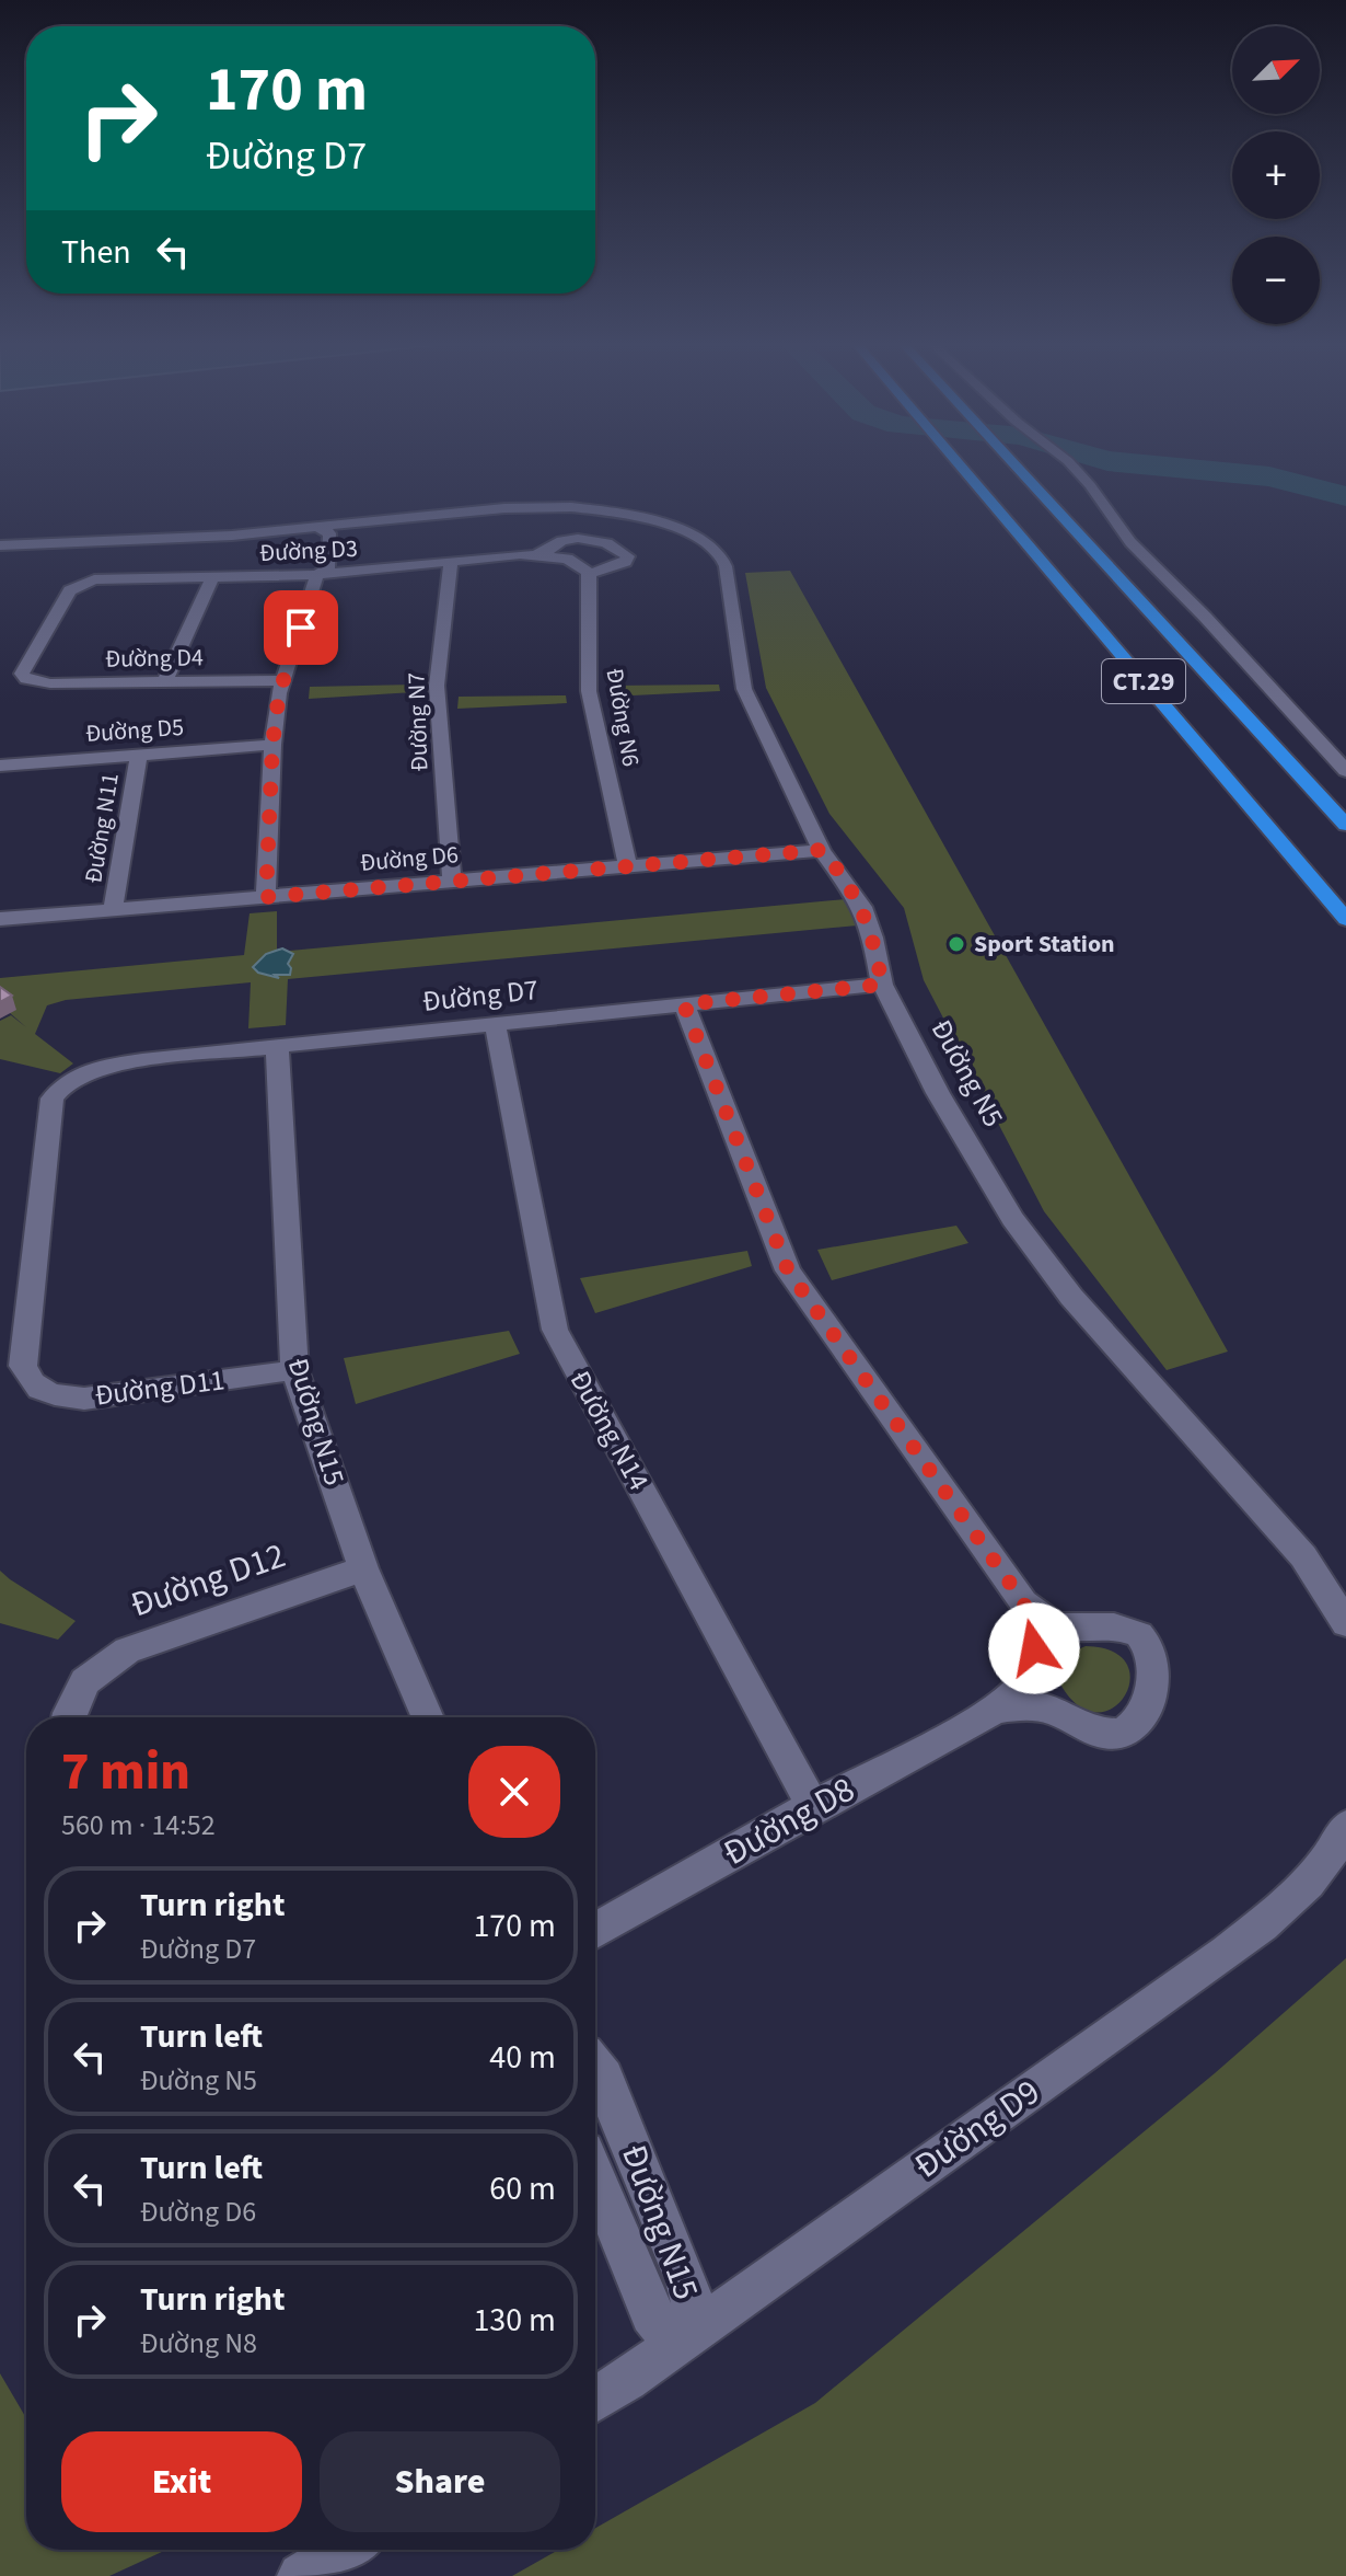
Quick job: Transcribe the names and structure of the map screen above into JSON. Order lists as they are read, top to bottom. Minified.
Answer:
{"streets":{"highway":["CT.29"],"street":["Đường D3","Đường D4","Đường N6","Đường N7","Đường D5","Đường N11","Đường D6","Đường D7","Đường N5","Đường D11","Đường N15","Đường N14","Đường D12","Đường D8","Đường D9"]},"crossings":[["Đường D3","Đường D4"],["Đường D3","Đường N7"],["Đường N6","Đường D6"],["Đường N7","Đường D6"],["Đường D5","Đường N11"],["Đường N11","Đường D6"],["Đường D6","Đường N5"],["Đường D7","Đường N5"],["Đường D7","Đường D11"],["Đường D7","Đường N15"],["Đường D7","Đường N14"],["Đường D11","Đường N15"],["Đường N15","Đường D12"],["Đường N15","Đường D9"],["Đường N14","Đường D8"]],"places":["Sport Station"],"north":"top right","page":{"map_buttons":["+","−"],"turn":["170 m","Đường D7"],"then":"Then","heading":["7 min","560 m · 14:52"],"list":[{"name":"Turn right","note":"Đường D7","value":"170 m"},{"name":"Turn left","note":"Đường N5","value":"40 m"},{"name":"Turn left","note":"Đường D6","value":"60 m"},{"name":"Turn right","note":"Đường N8","value":"130 m"}],"buttons":["Exit","Share"]}}
